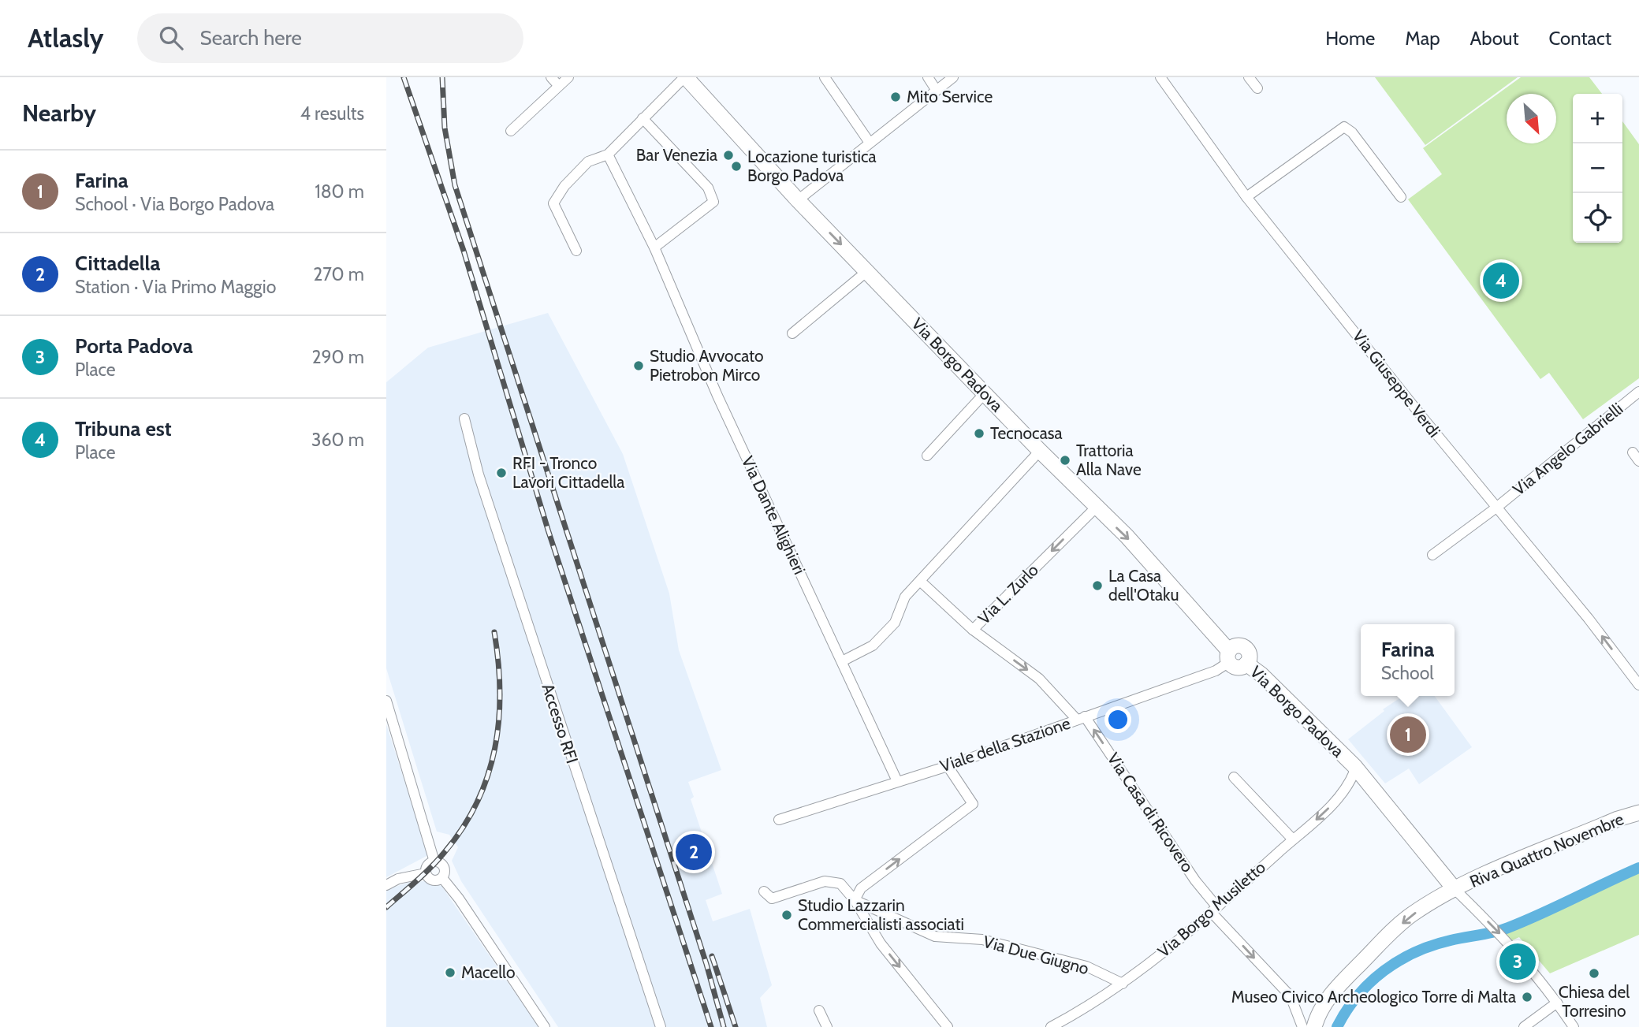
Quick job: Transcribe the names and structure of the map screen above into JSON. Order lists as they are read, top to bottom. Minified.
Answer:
{"streets":{"street":["Via Borgo Padova","Via Giuseppe Verdi","Via Angelo Gabrielli","Via Dante Alighieri","Via L. Zurlo","Accesso RFI","Viale della Stazione","Via Casa di Ricovero","Riva Quattro Novembre","Via Borgo Musiletto","Via Due Giugno"]},"crossings":[["Via Borgo Padova","Via L. Zurlo"],["Via Borgo Padova","Viale della Stazione"],["Via Borgo Padova","Riva Quattro Novembre"],["Via Borgo Padova","Via Borgo Musiletto"],["Via Giuseppe Verdi","Via Angelo Gabrielli"],["Via Dante Alighieri","Viale della Stazione"],["Via L. Zurlo","Viale della Stazione"],["Via L. Zurlo","Via Casa di Ricovero"],["Viale della Stazione","Via Casa di Ricovero"],["Via Casa di Ricovero","Via Borgo Musiletto"],["Via Borgo Musiletto","Via Due Giugno"]],"one_way":["Riva Quattro Novembre"],"places":["Mito Service","Bar Venezia","Locazione turistica Borgo Padova","Studio Avvocato Pietrobon Mirco","Tecnocasa","Trattoria Alla Nave","RFI - Tronco Lavori Cittadella","La Casa dell'Otaku","Studio Lazzarin Commercialisti associati","Macello","Chiesa del Torresino","Museo Civico Archeologico Torre di Malta"],"north":"bottom right","page":{"header":"Atlasly","search":"Search here","nav":["Home","Map","About","Contact"],"heading":["Nearby","4 results"],"map_buttons":["+","−"],"list":[{"mark":"1","name":"Farina","note":"School · Via Borgo Padova","value":"180 m"},{"mark":"2","name":"Cittadella","note":"Station · Via Primo Maggio","value":"270 m"},{"mark":"3","name":"Porta Padova","note":"Place","value":"290 m"},{"mark":"4","name":"Tribuna est","note":"Place","value":"360 m"}],"pins":["4","1","2","3"],"popup":["Farina","School"]}}
